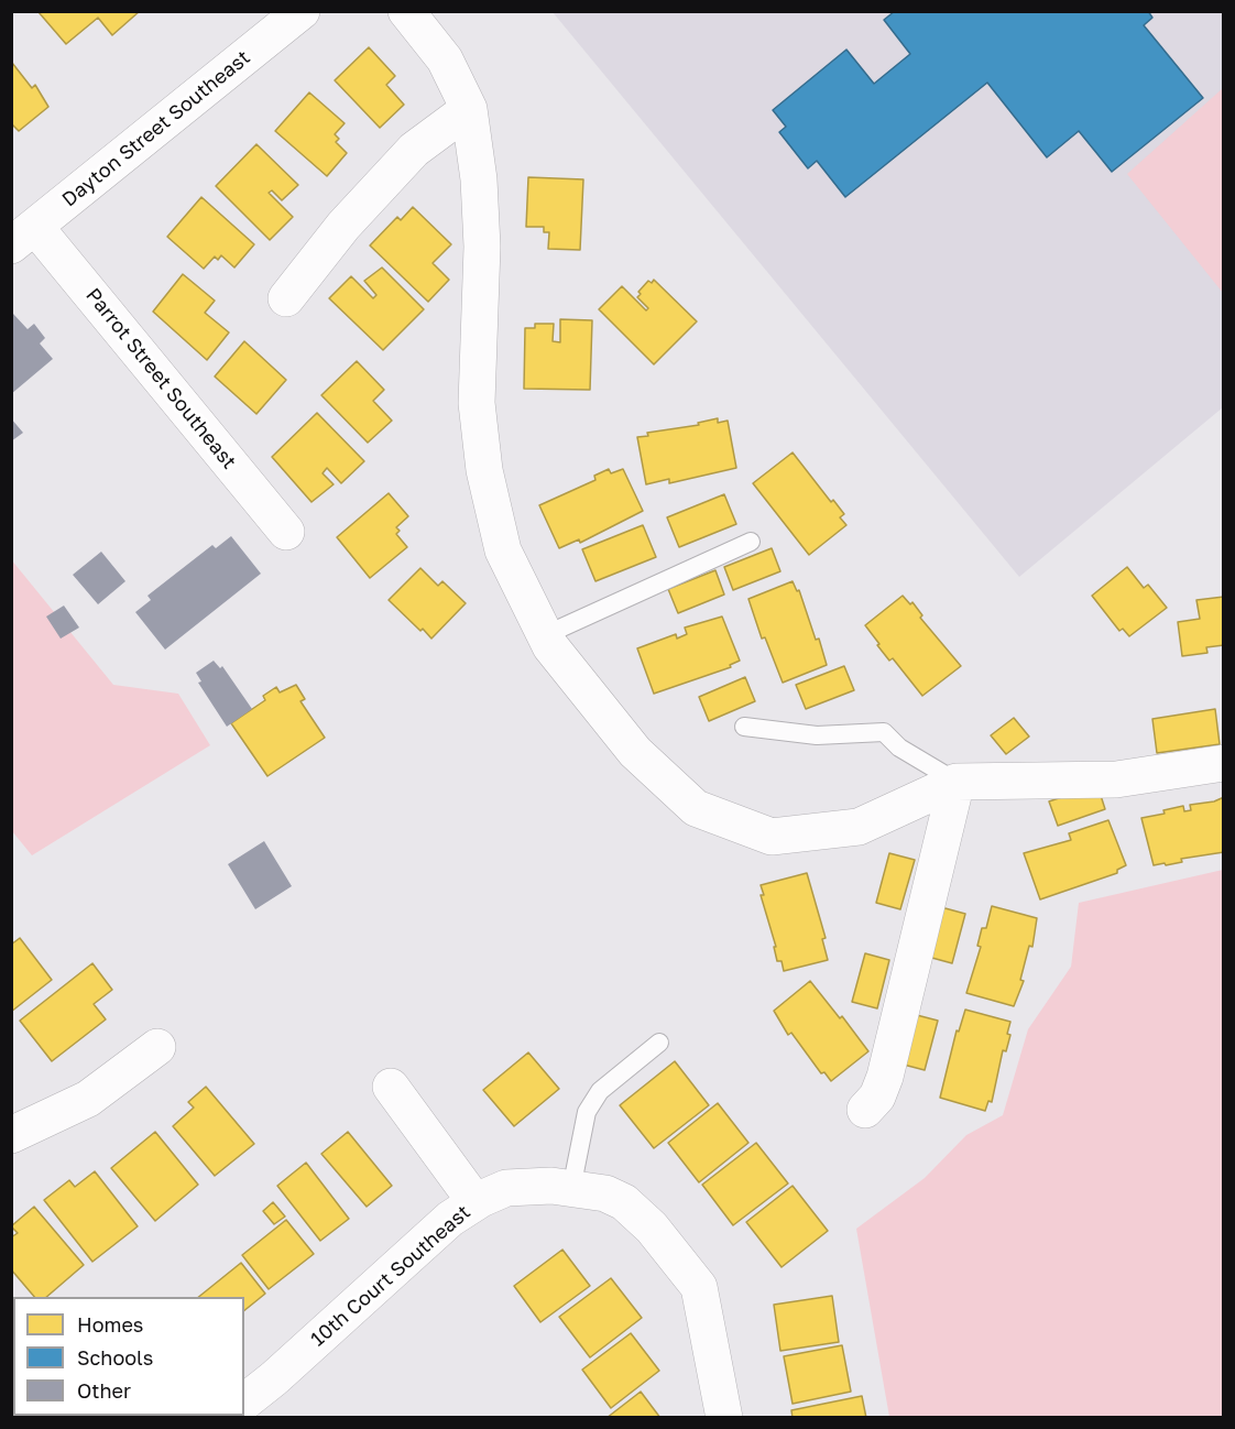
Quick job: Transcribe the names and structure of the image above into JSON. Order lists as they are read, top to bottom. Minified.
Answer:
{"streets":{"street":["Dayton Street Southeast","Parrot Street Southeast","10th Court Southeast"]},"crossings":[["Dayton Street Southeast","Parrot Street Southeast"]],"legend":["Homes","Schools","Other"]}
